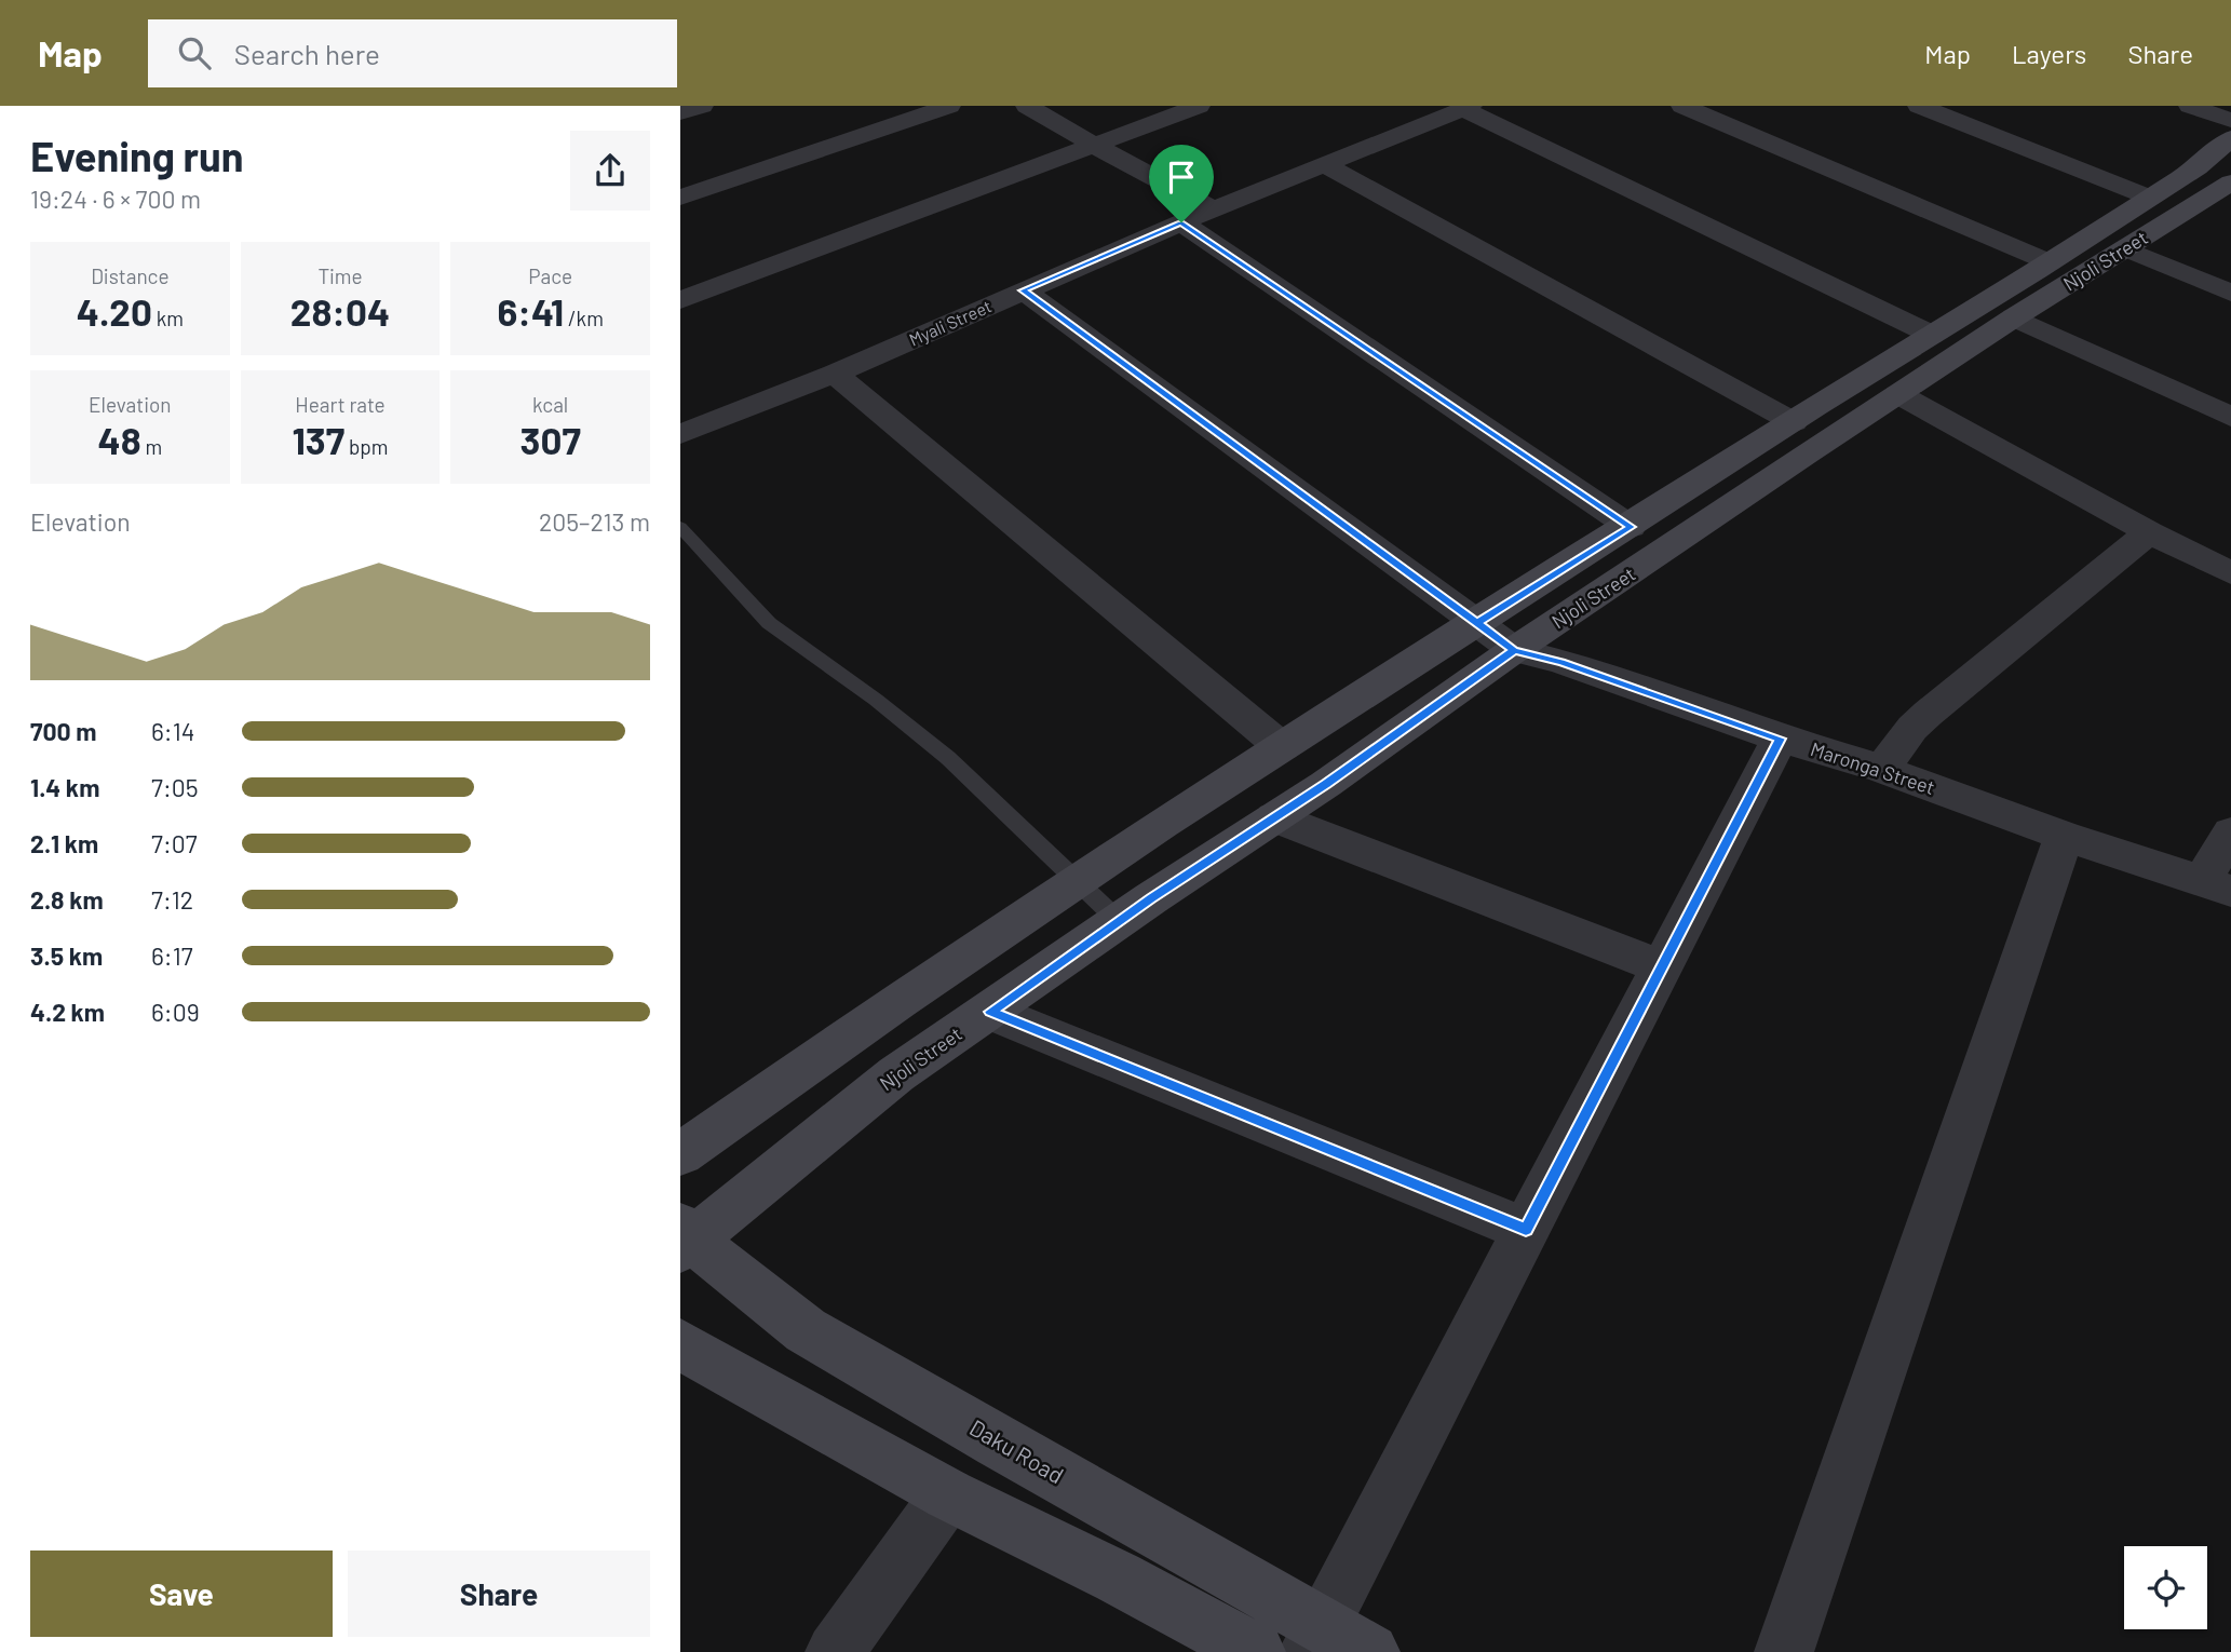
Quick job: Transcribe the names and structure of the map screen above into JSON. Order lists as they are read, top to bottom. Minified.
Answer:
{"streets":{"street":["Njoli Street","Myali Street","Maronga Street","Daku Road"]},"crossings":[["Njoli Street","Maronga Street"],["Njoli Street","Daku Road"],["Myali Street","Maronga Street"]],"page":{"header":"Map","search":"Search here","nav":["Map","Layers","Share"],"heading":["Evening run","19:24 · 6 × 700 m"],"stats":[["Distance","4.20 km"],["Time","28:04"],["Pace","6:41 /km"],["Elevation","48 m"],["Heart rate","137 bpm"],["kcal","307"]],"chart":["Elevation","205–213 m"],"list":[{"name":"700 m","note":"6:14"},{"name":"1.4 km","note":"7:05"},{"name":"2.1 km","note":"7:07"},{"name":"2.8 km","note":"7:12"},{"name":"3.5 km","note":"6:17"},{"name":"4.2 km","note":"6:09"}],"buttons":["Save","Share"]}}
